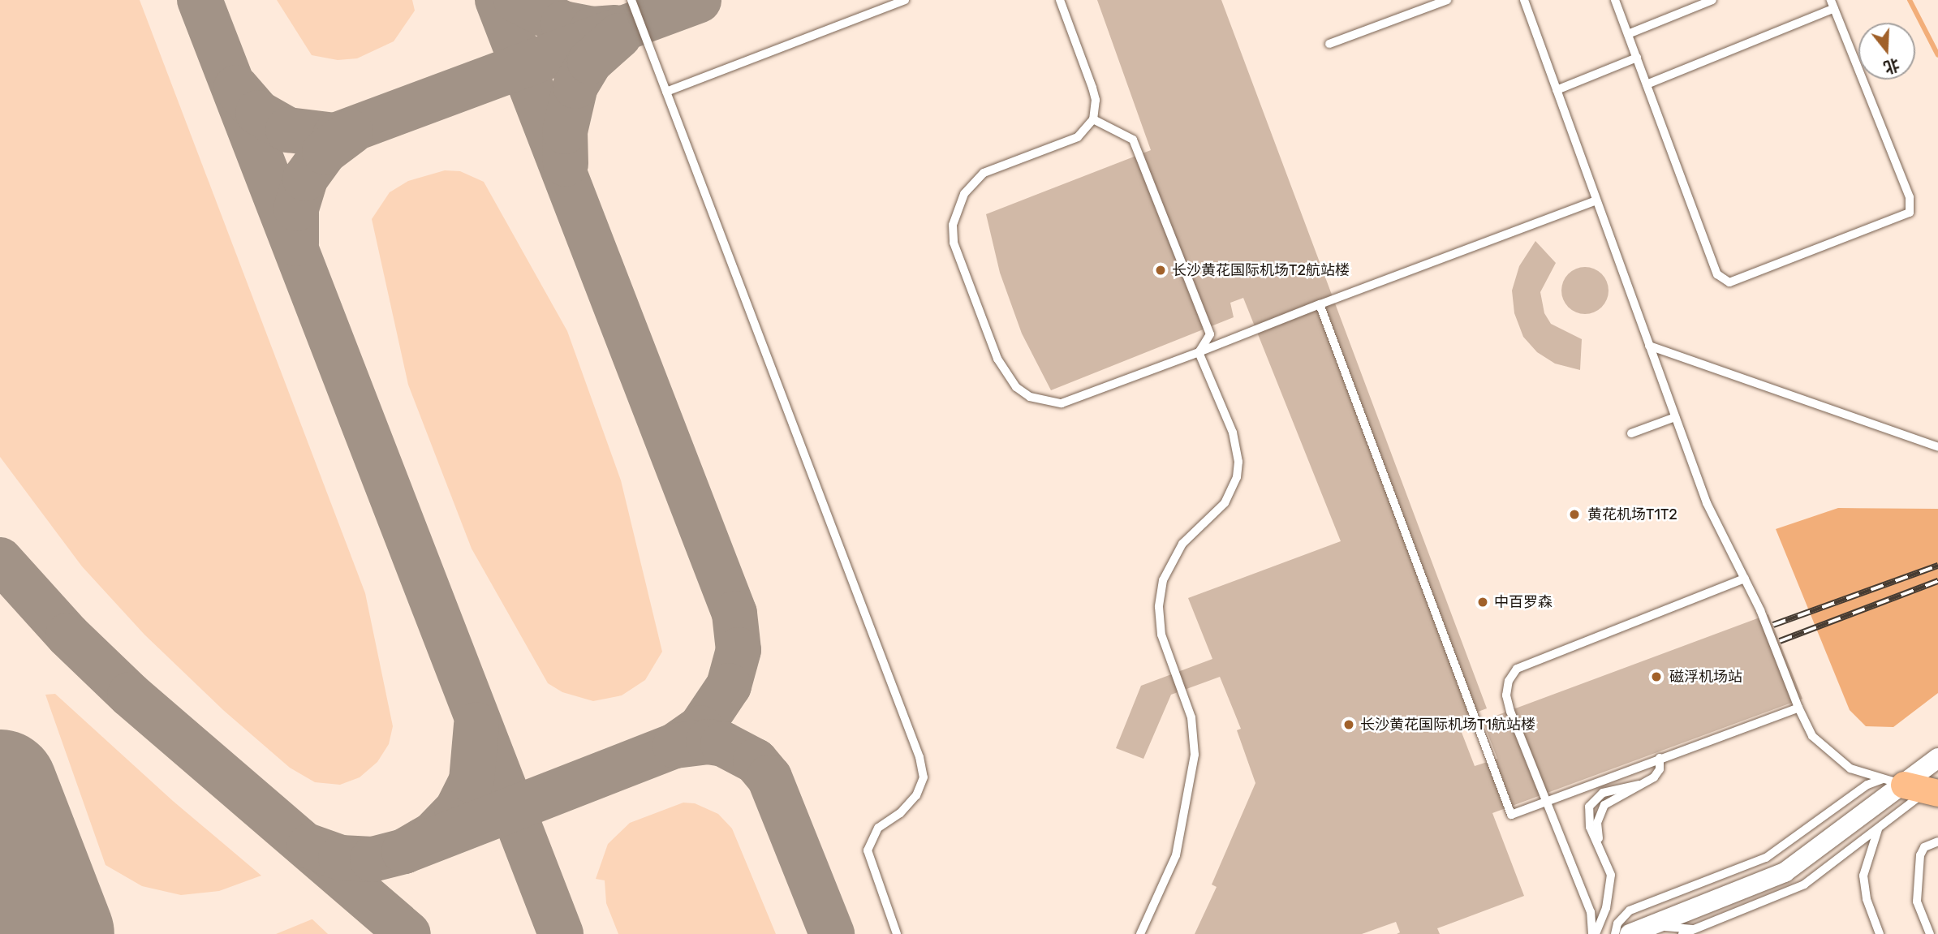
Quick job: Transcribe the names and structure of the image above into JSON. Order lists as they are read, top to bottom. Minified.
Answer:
{"places":["长沙黄花国际机场T2航站楼","黄花机场T1T2","中百罗森","磁浮机场站","长沙黄花国际机场T1航站楼"],"north":"bottom"}
